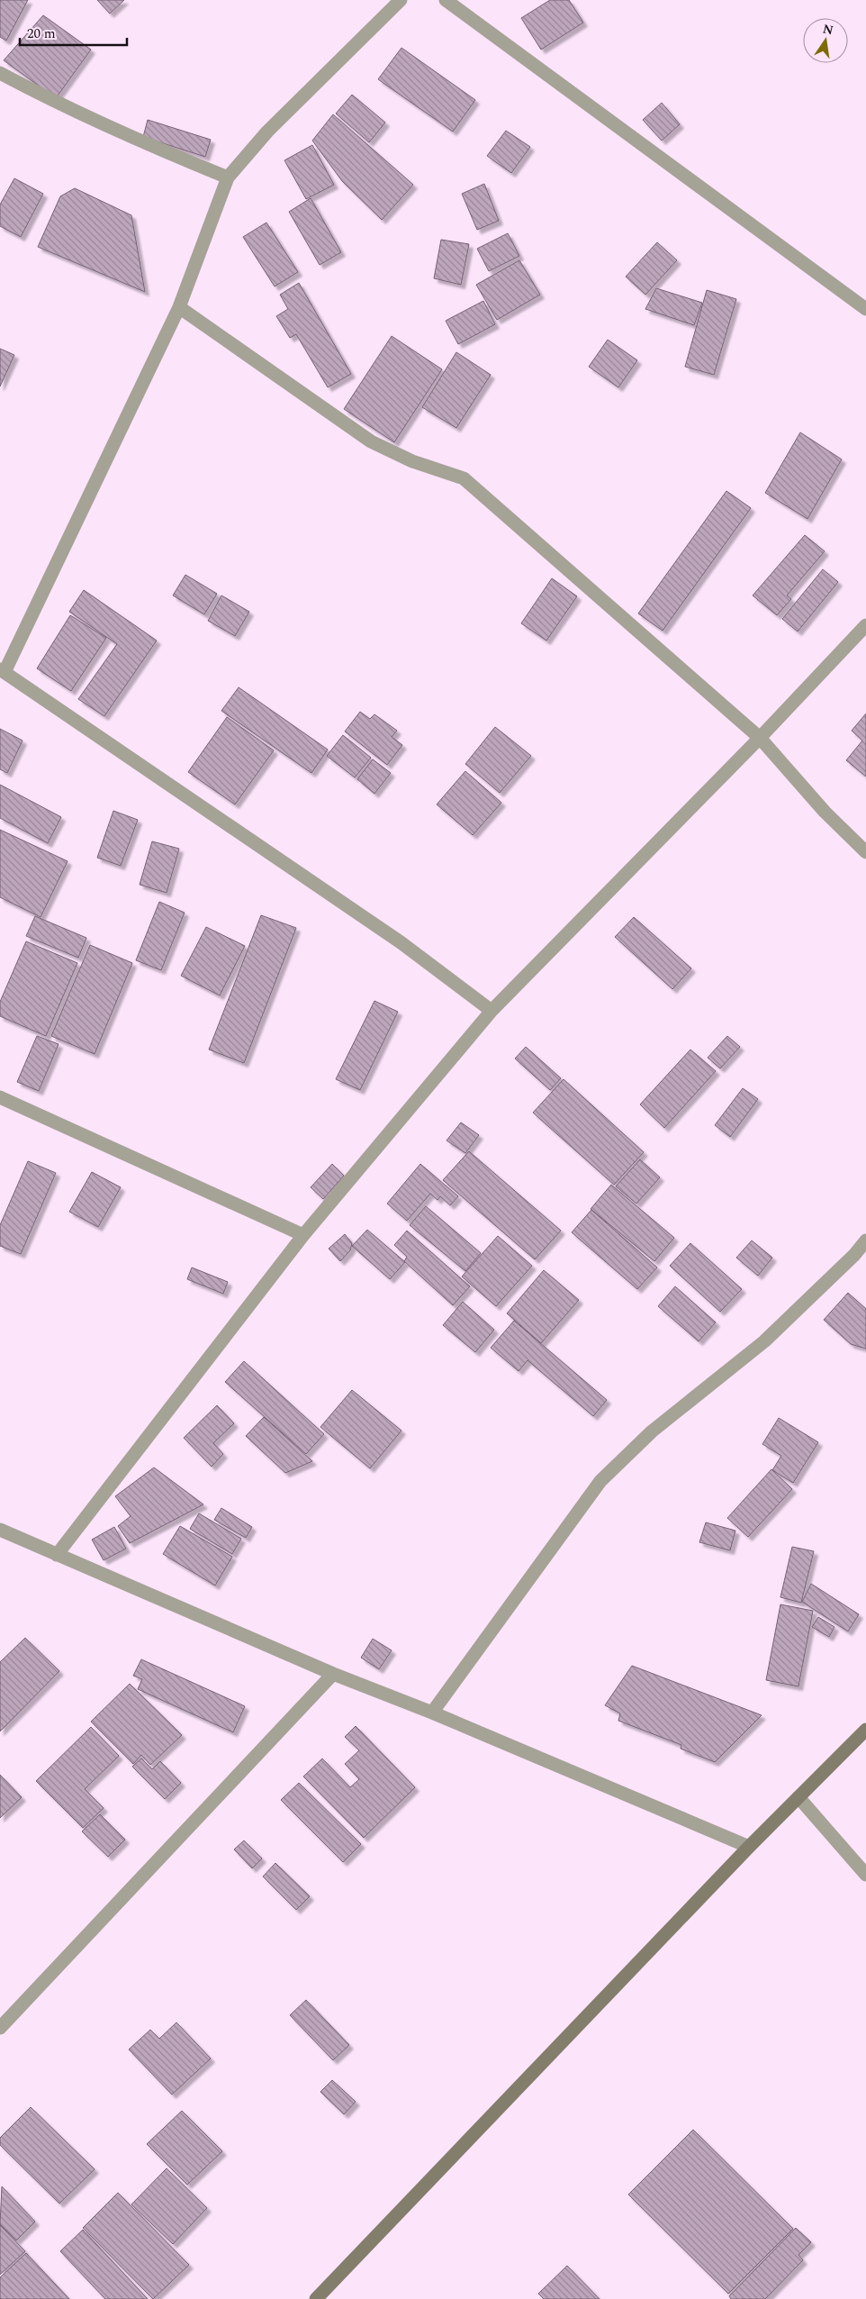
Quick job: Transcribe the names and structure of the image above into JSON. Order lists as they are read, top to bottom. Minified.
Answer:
{"scale_bar":"20 m","north":"top"}
